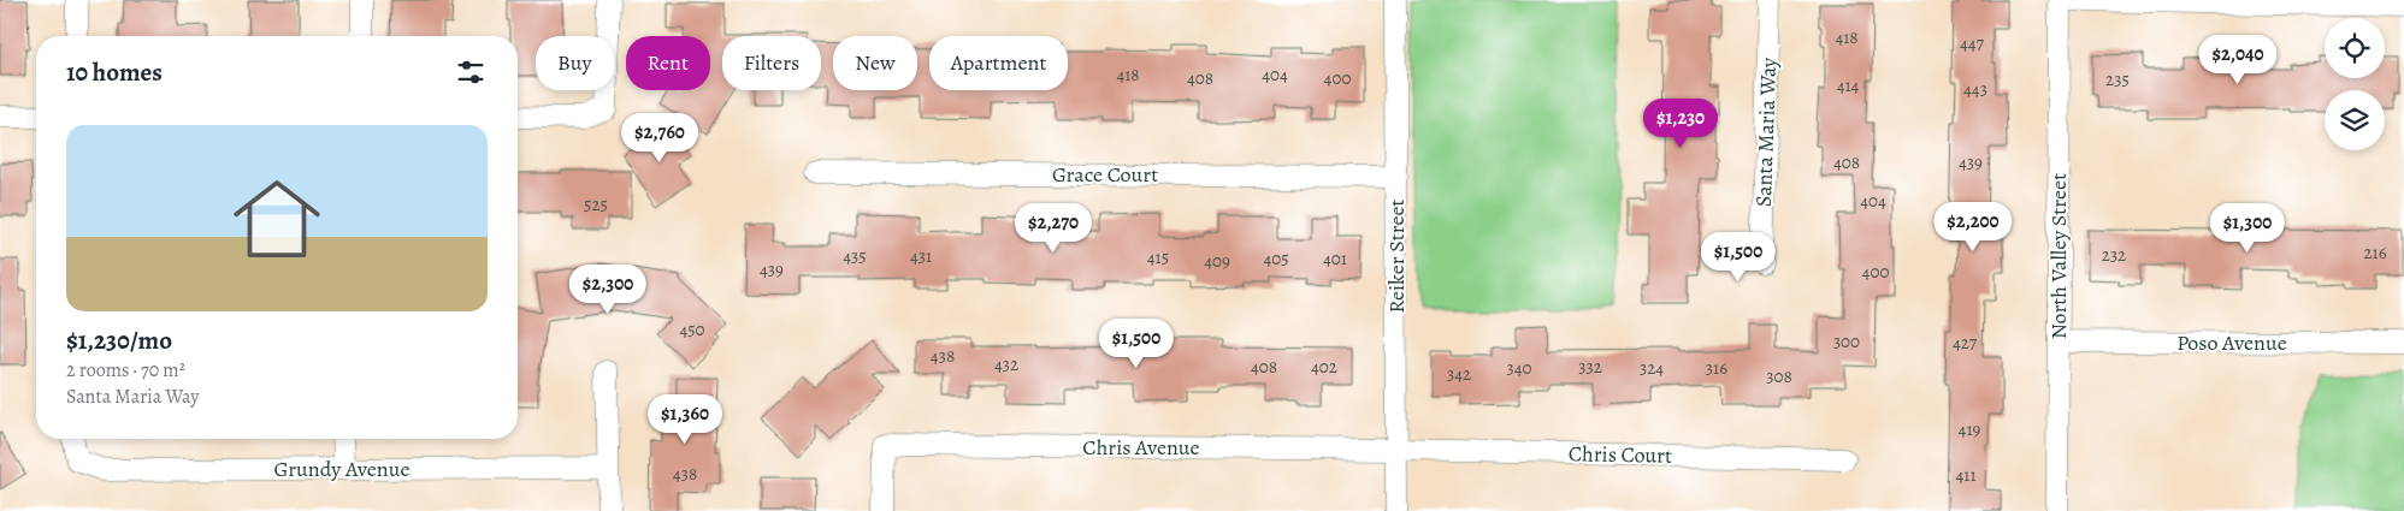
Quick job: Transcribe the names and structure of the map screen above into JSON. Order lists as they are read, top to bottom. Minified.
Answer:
{"streets":{"street":["Santa Maria Way","Grace Court","Reiker Street","North Valley Street","Poso Avenue","Chris Avenue","Chris Court","Grundy Avenue"]},"crossings":[["Grace Court","Reiker Street"],["Reiker Street","Chris Avenue"],["Reiker Street","Chris Court"],["North Valley Street","Poso Avenue"],["Chris Avenue","Chris Court"]],"house_numbers":["418","447","418","404","408","400","235","414","443","408","439","404","525","216","232","435","431","415","405","401","409","439","400","450","300","427","438","432","408","402","332","340","324","316","342","308","419","438","411"],"page":{"price":["$2,040","$1,230","$2,760","$2,200","$2,270","$1,300","$1,500","$2,300","$1,500","$1,360"],"chip":["Buy","Rent","Filters","New","Apartment"],"heading":"10 homes","list":[{"name":"$1,230/mo","note":"2 rooms · 70 m² · Santa Maria Way"}]}}
